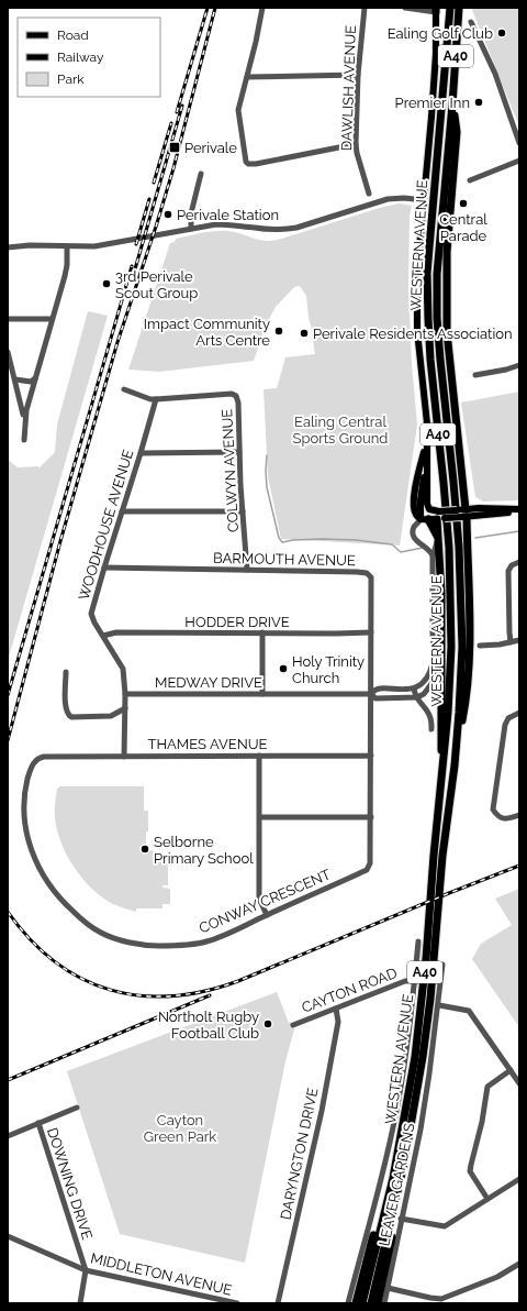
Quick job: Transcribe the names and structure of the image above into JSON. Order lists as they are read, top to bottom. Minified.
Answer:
{"streets":{"highway":["A40","WESTERN AVENUE"],"street":["DAWLISH AVENUE","COLWYN AVENUE","WOODHOUSE AVENUE","BARMOUTH AVENUE","HODDER DRIVE","MEDWAY DRIVE","THAMES AVENUE","CONWAY CRESCENT","CAYTON ROAD","DARYNGTON DRIVE","DOWNING DRIVE","LEAVER GARDENS","MIDDLETON AVENUE"]},"crossings":[["A40","WESTERN AVENUE"],["COLWYN AVENUE","WOODHOUSE AVENUE"],["COLWYN AVENUE","BARMOUTH AVENUE"],["WOODHOUSE AVENUE","BARMOUTH AVENUE"],["WOODHOUSE AVENUE","HODDER DRIVE"],["WOODHOUSE AVENUE","MEDWAY DRIVE"],["WOODHOUSE AVENUE","THAMES AVENUE"],["BARMOUTH AVENUE","HODDER DRIVE"],["BARMOUTH AVENUE","MEDWAY DRIVE"],["BARMOUTH AVENUE","CONWAY CRESCENT"],["MEDWAY DRIVE","CONWAY CRESCENT"],["THAMES AVENUE","CONWAY CRESCENT"],["CAYTON ROAD","DARYNGTON DRIVE"],["DOWNING DRIVE","MIDDLETON AVENUE"]],"parks":["Ealing Central Sports Ground","Cayton Green Park"],"places":{"other":["Ealing Golf Club","Premier Inn","Central Parade","Perivale Station","3rd Perivale Scout Group","Impact Community Arts Centre","Perivale Residents Association","Holy Trinity Church","Selborne Primary School","Northolt Rugby Football Club"],"transit":["Perivale"]},"legend":["Road","Railway","Park"]}
